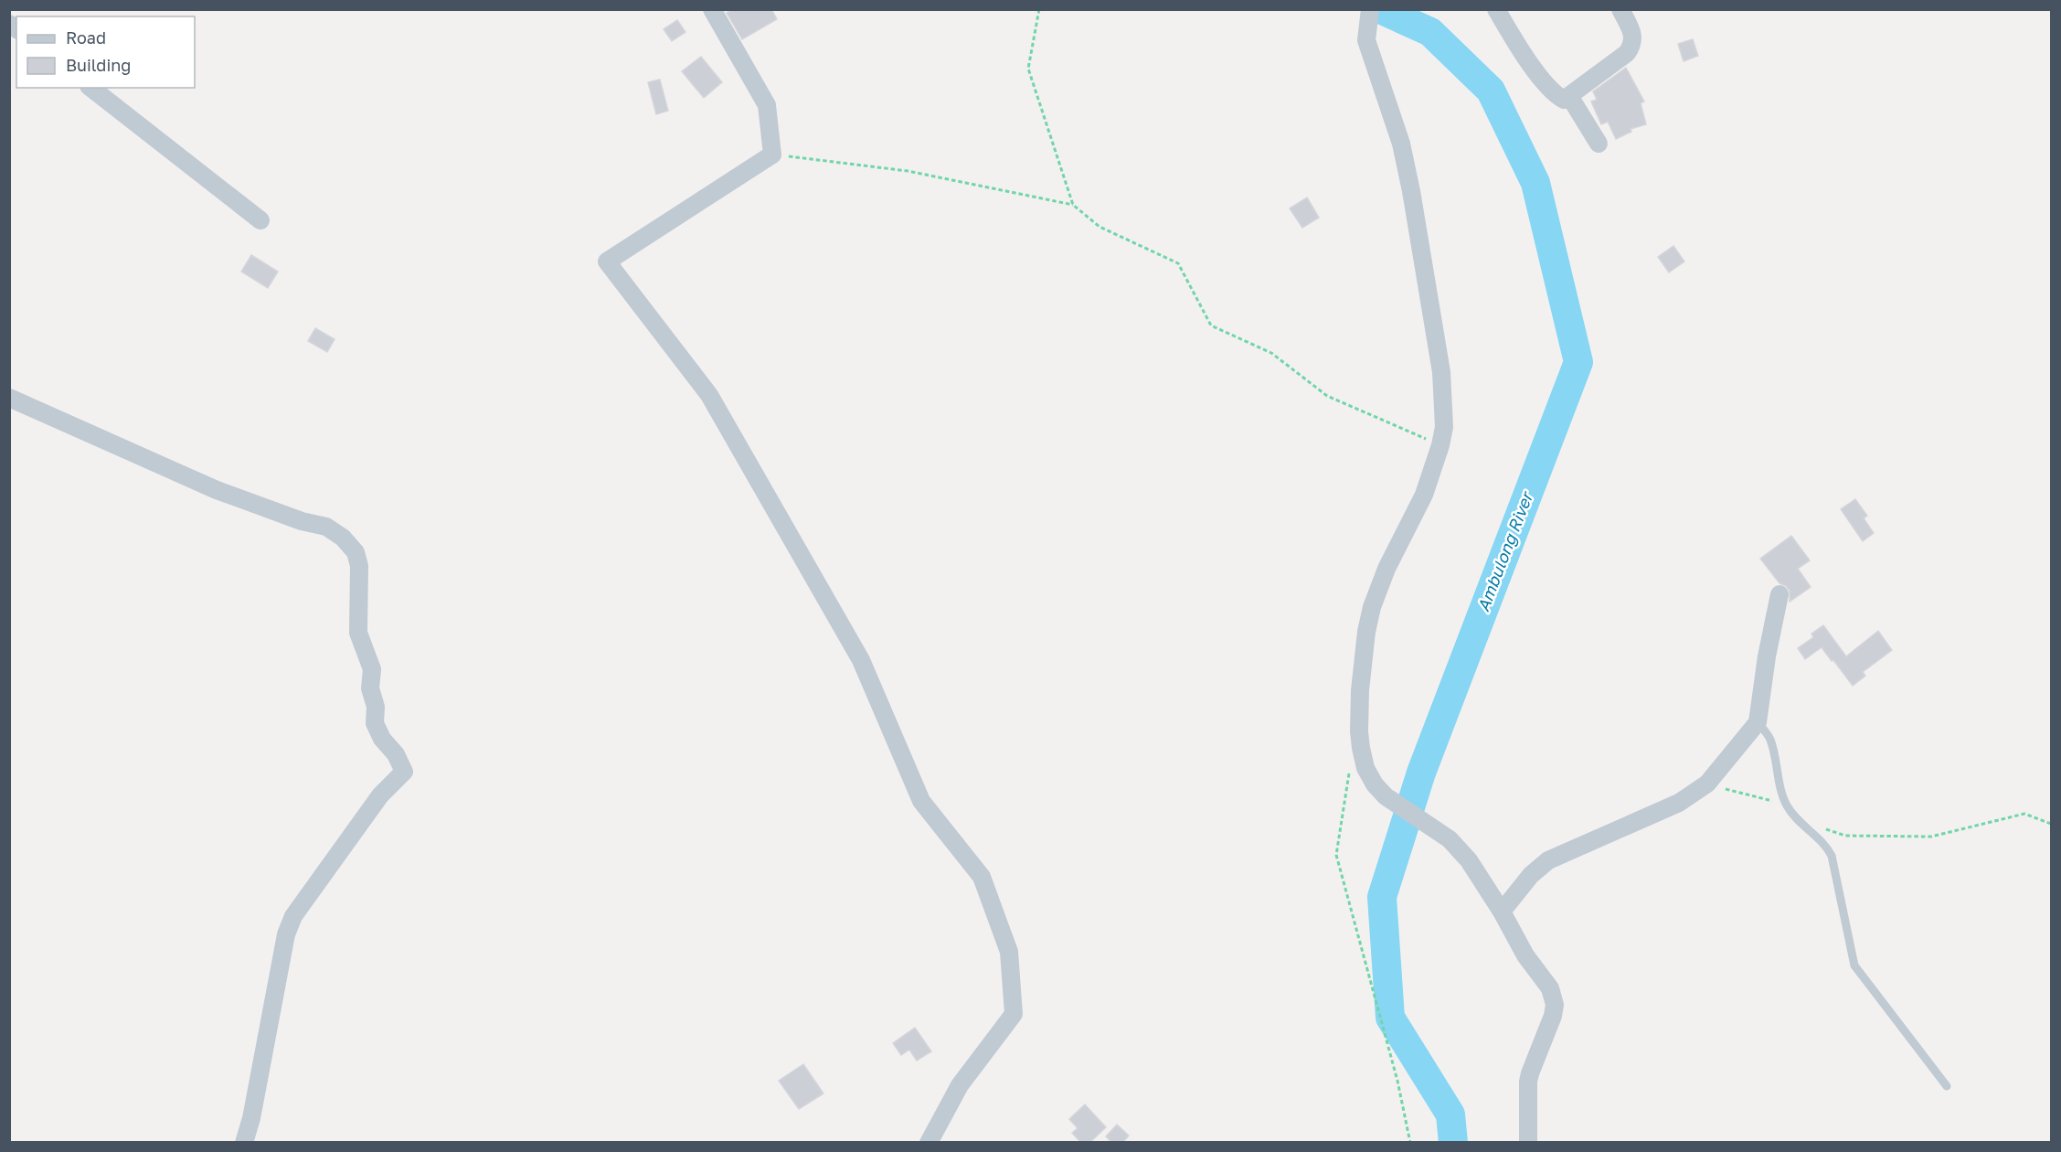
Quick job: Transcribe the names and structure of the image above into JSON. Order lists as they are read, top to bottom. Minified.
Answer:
{"water":["Ambulong River"],"legend":["Road","Building"]}
